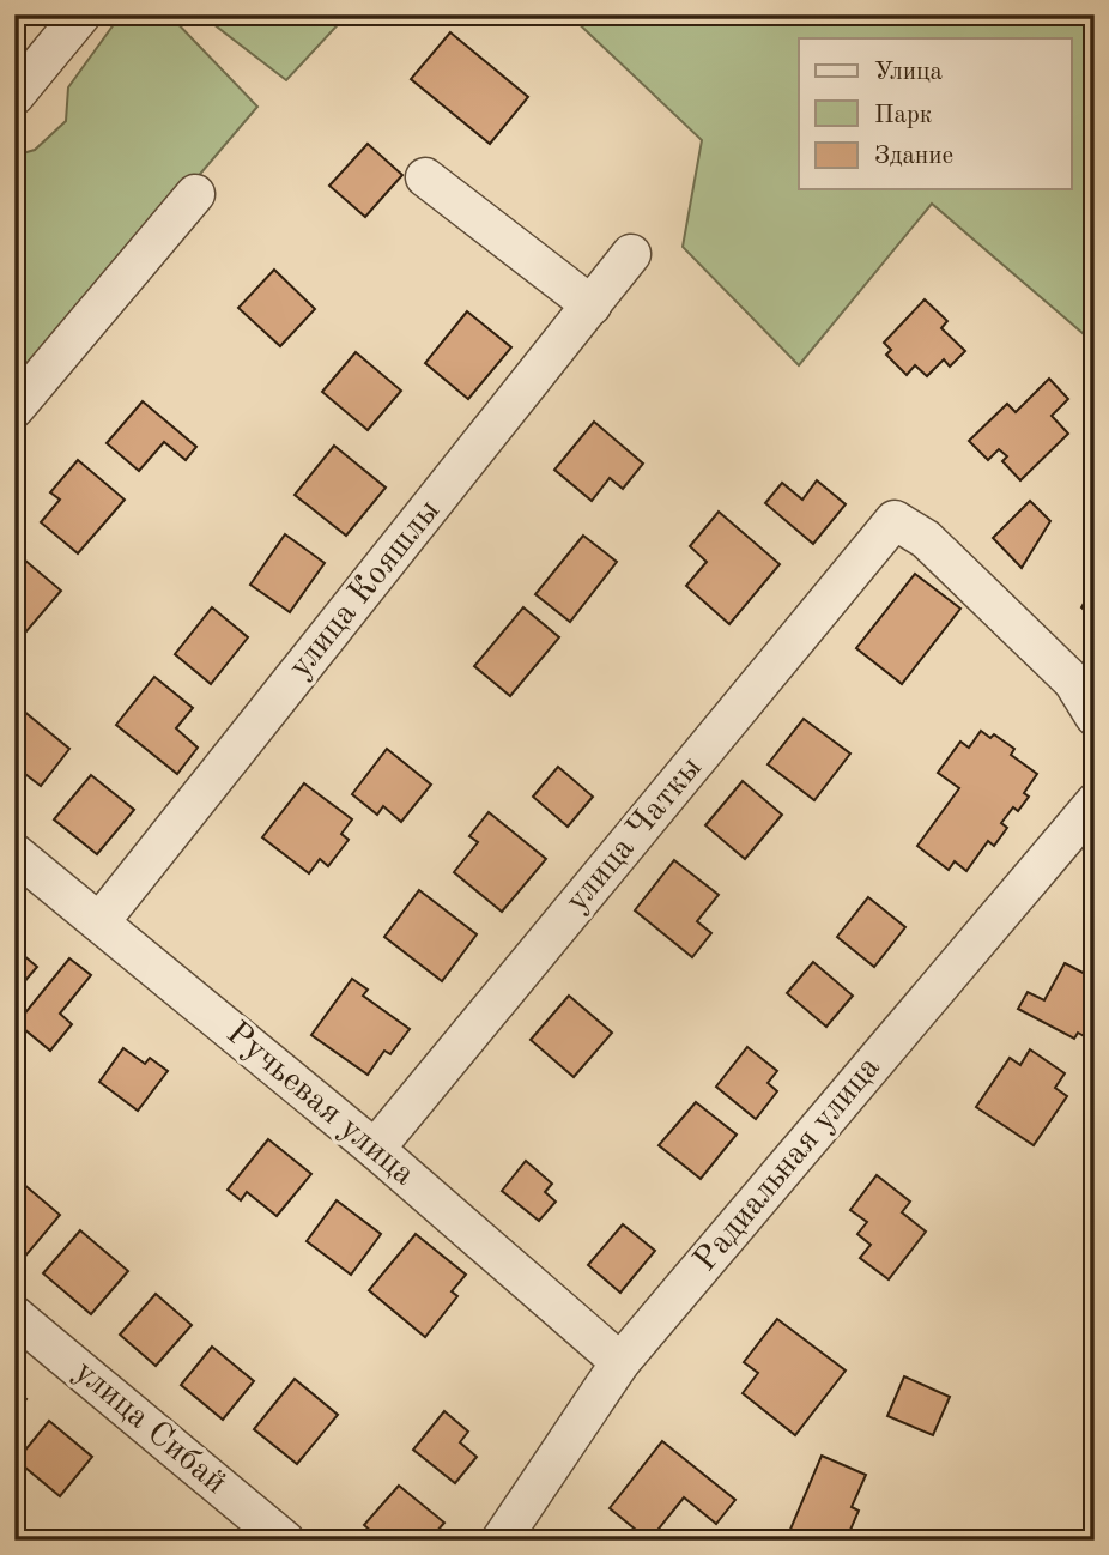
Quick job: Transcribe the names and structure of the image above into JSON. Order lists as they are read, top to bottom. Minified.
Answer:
{"streets":{"street":["улица Кояшлы","улица Чаткы","Ручьевая улица","Радиальная улица","улица Сибай"]},"crossings":[["улица Кояшлы","Ручьевая улица"],["улица Чаткы","Ручьевая улица"],["Ручьевая улица","Радиальная улица"]],"legend":["Улица","Парк","Здание"]}
